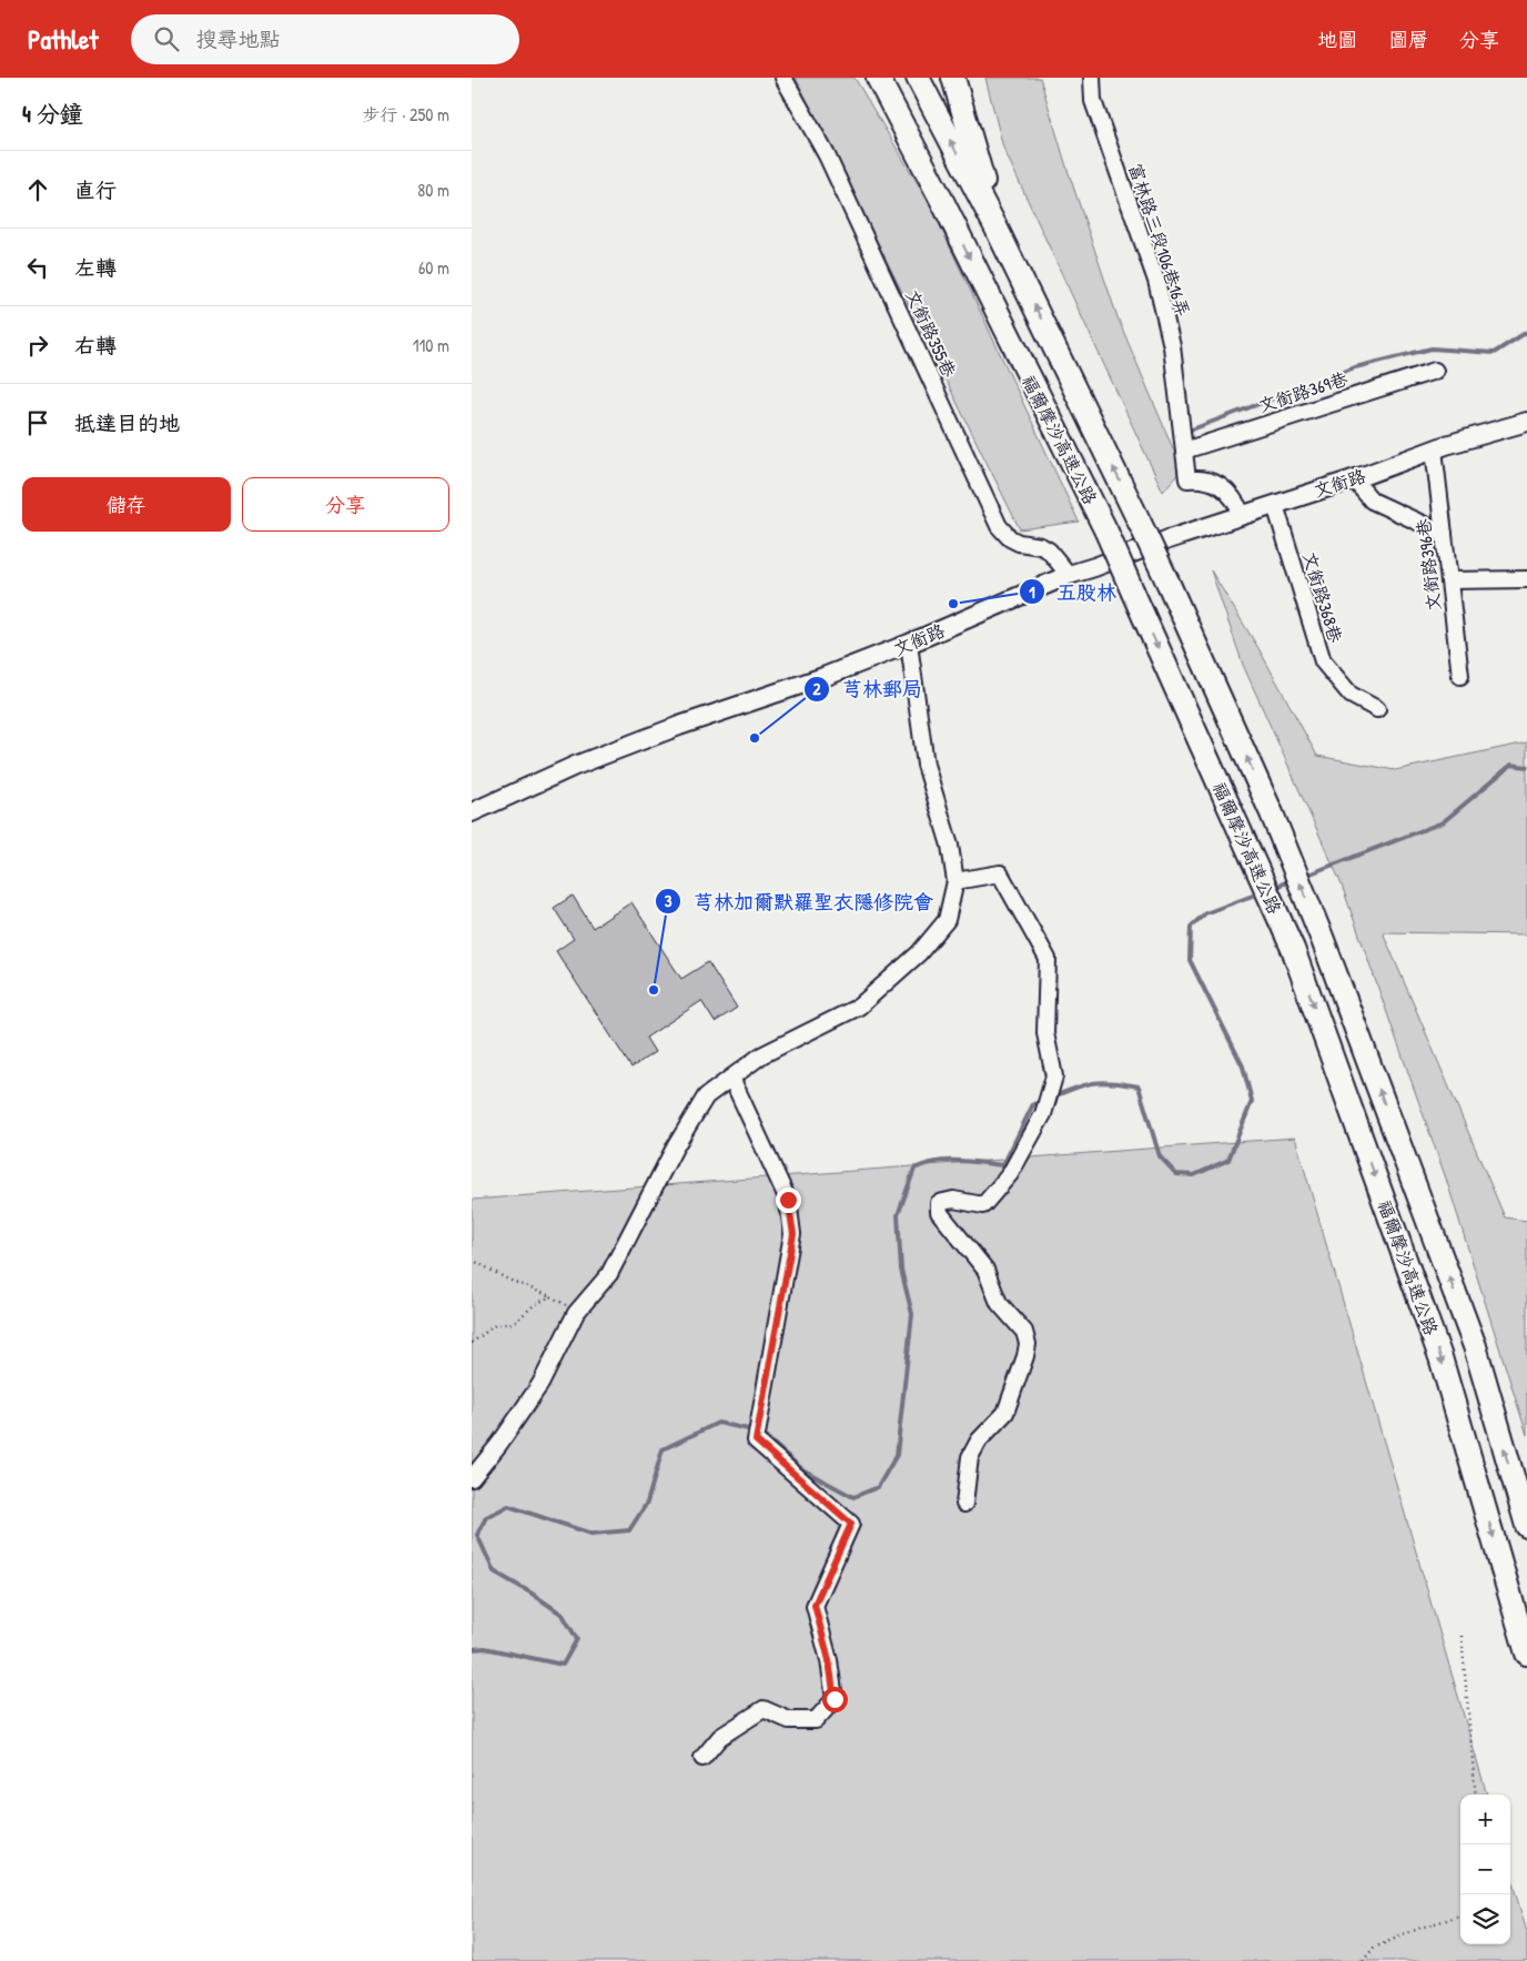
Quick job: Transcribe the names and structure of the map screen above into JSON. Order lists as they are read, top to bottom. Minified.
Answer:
{"streets":{"highway":["福爾摩沙高速公路"],"main road":["文銜路"],"street":["富林路三段106巷16弄","文銜路355巷","文銜路369巷","文銜路396巷","文銜路368巷"]},"crossings":[["富林路三段106巷16弄","文銜路369巷"],["富林路三段106巷16弄","文銜路"],["文銜路355巷","文銜路"],["文銜路","文銜路396巷"],["文銜路","文銜路368巷"]],"places":["五股林","芎林郵局","芎林加爾默羅聖衣隱修院會"],"page":{"header":"Pathlet","search":"搜尋地點","nav":["地圖","圖層","分享"],"heading":["4 分鐘","步行 · 250 m"],"list":[["直行","80 m"],["左轉","60 m"],["右轉","110 m"],"抵達目的地"],"buttons":["儲存","分享"],"map_buttons":["+","−"]}}
